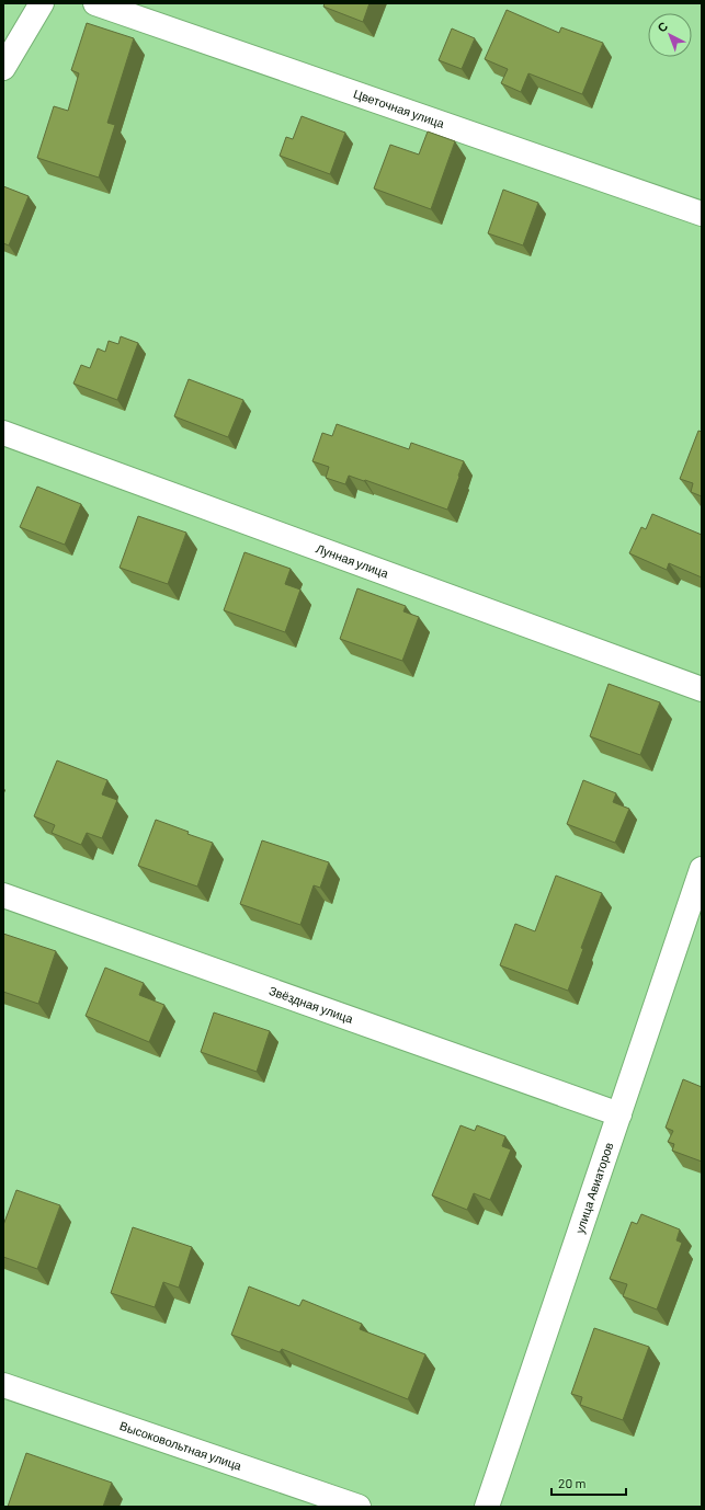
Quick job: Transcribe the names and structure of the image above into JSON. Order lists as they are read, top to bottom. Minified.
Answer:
{"streets":{"street":["Цветочная улица","Лунная улица","Звёздная улица","улица Авиаторов","Высоковольтная улица"]},"crossings":[["Звёздная улица","улица Авиаторов"]],"scale_bar":"20 m","north":"top left"}
